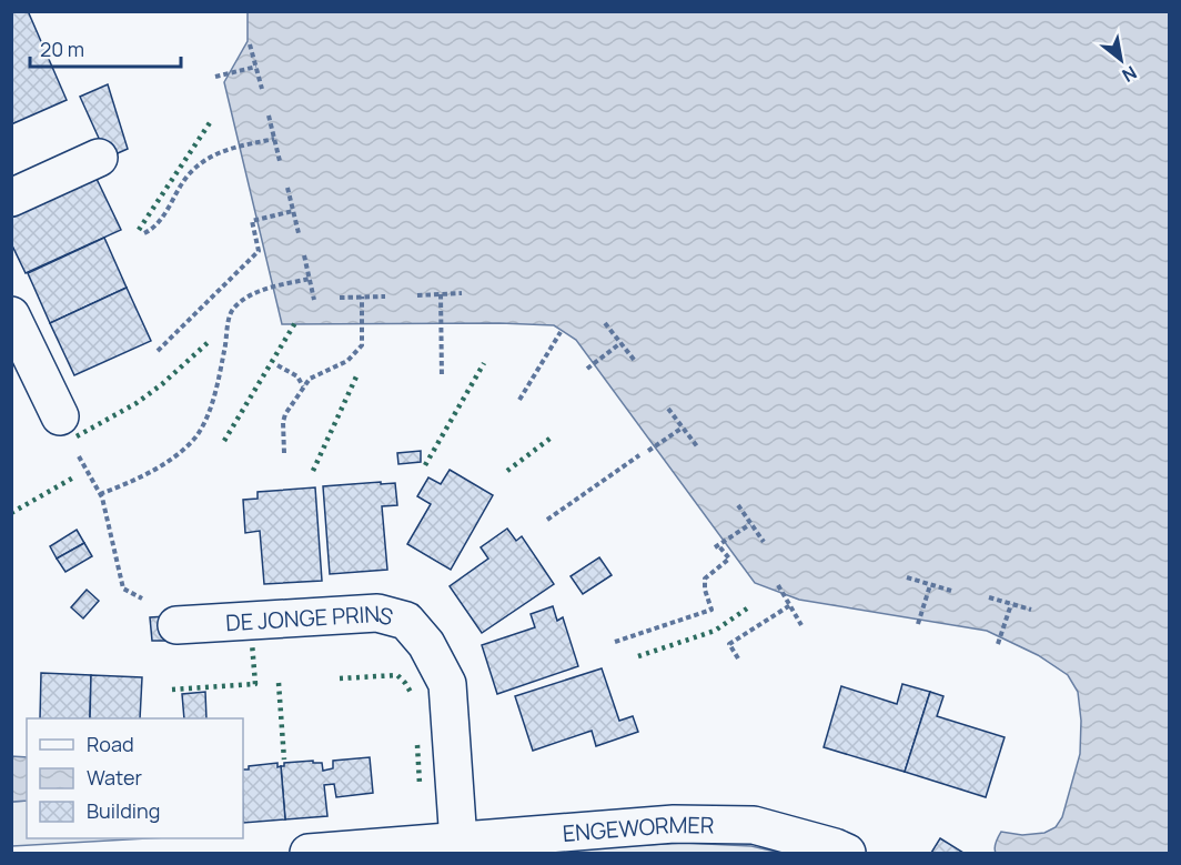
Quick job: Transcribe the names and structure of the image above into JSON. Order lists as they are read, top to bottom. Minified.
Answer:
{"streets":{"street":["DE JONGE PRINS","ENGEWORMER"]},"crossings":[["DE JONGE PRINS","ENGEWORMER"]],"legend":["Road","Water","Building"],"scale_bar":"20 m","north":"bottom right"}
